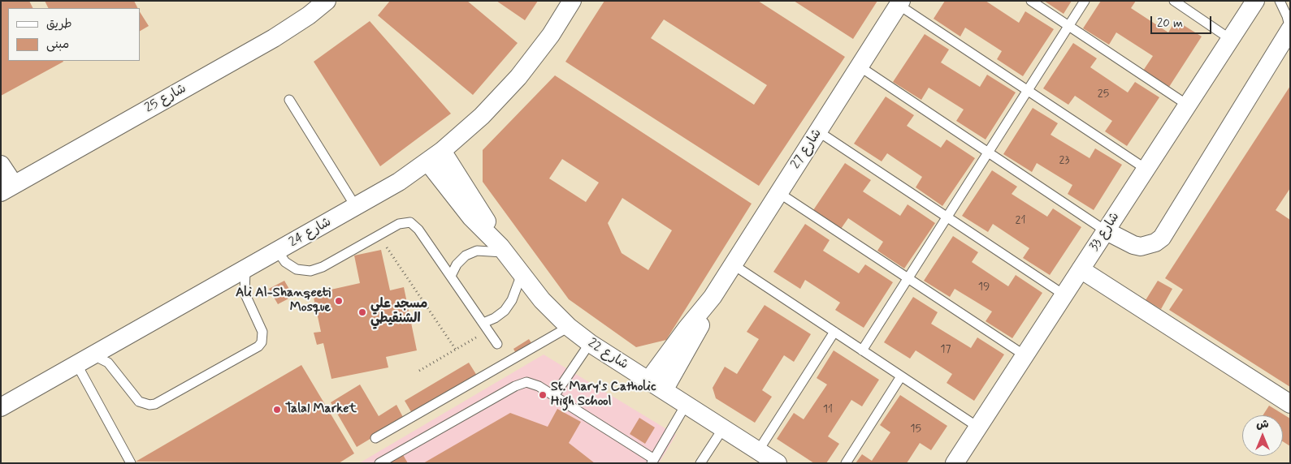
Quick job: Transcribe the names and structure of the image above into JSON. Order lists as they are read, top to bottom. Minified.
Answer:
{"streets":{"street":["شارع 25","شارع 27","شارع 33","شارع 24","شارع 22"]},"crossings":[["شارع 27","شارع 22"],["شارع 24","شارع 22"]],"places":["Ali Al-Shanqeeti Mosque","مسجد علي الشنقيطي","St. Mary's Catholic High School","Talal Market"],"house_numbers":["25","23","21","19","17","11","15"],"legend":["طريق","مبنى"],"scale_bar":"20 m","north":"top"}
